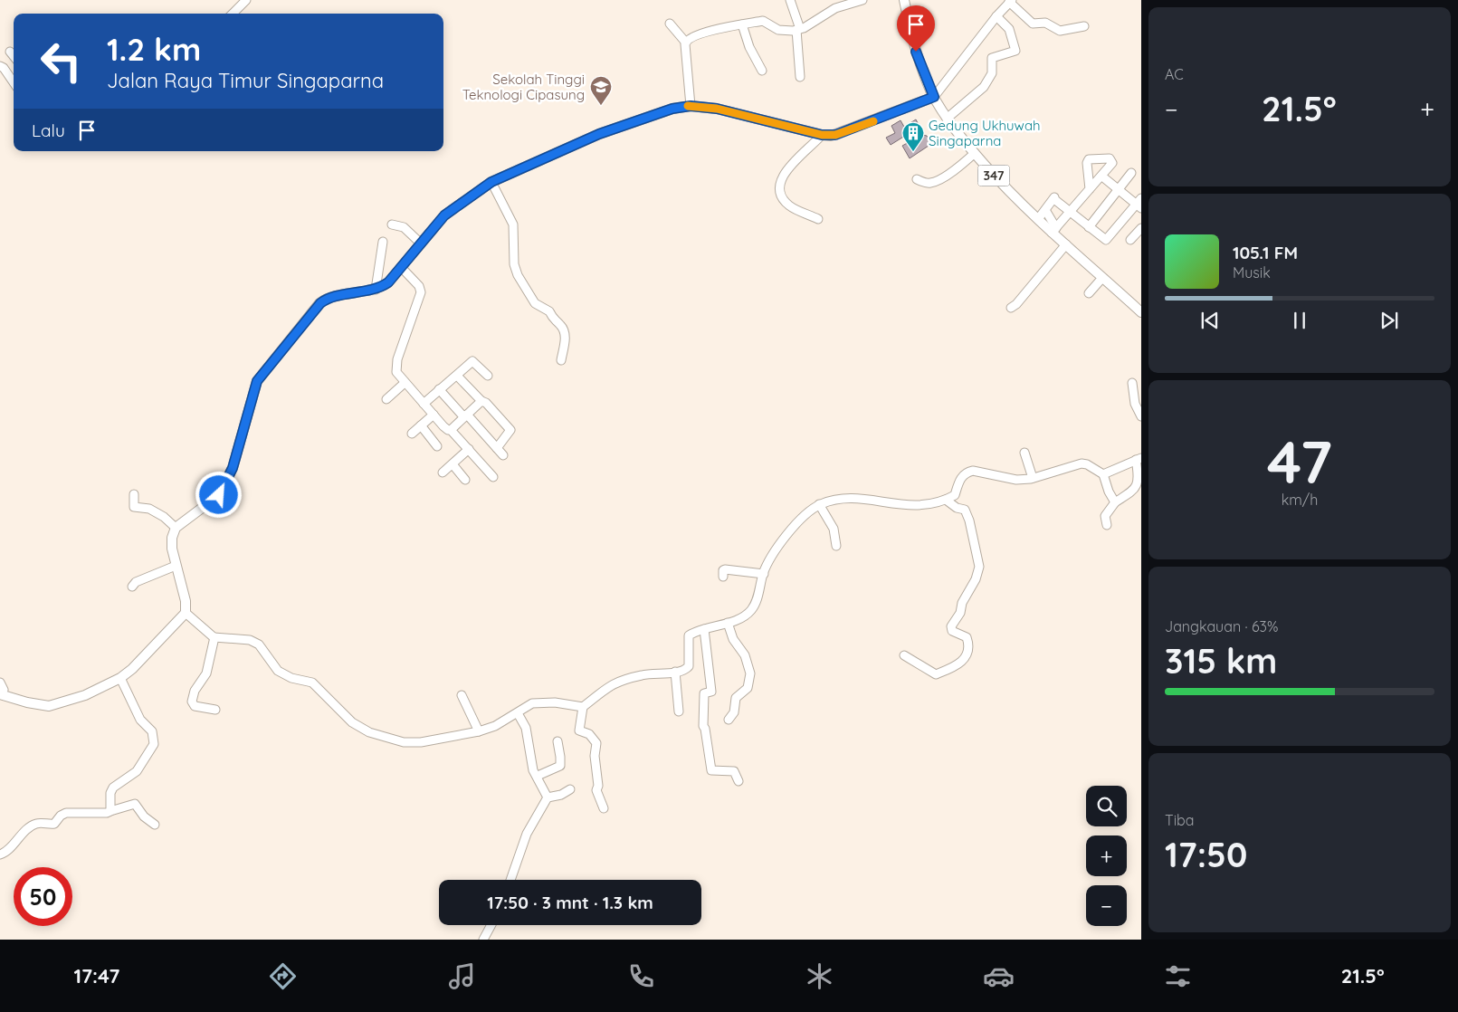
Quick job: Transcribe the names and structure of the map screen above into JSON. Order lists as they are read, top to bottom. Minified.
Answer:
{"streets":{"main road":["347"]},"places":{"school or university":["Sekolah Tinggi Teknologi Cipasung"],"building":["Gedung Ukhuwah Singaparna"]},"page":{"tile":["AC",["47","km/h"],["Jangkauan · 63%","315 km"],["Tiba","17:50"]],"turn":["1.2 km","Jalan Raya Timur Singaparna"],"heat":["−","21.5°","+"],"then":"Lalu","song":["105.1 FM","Musik"],"map_buttons":["+","−"],"limit":"50","trip":"17:50 · 3 mnt · 1.3 km","tabs":["17:47","21.5°"]}}
